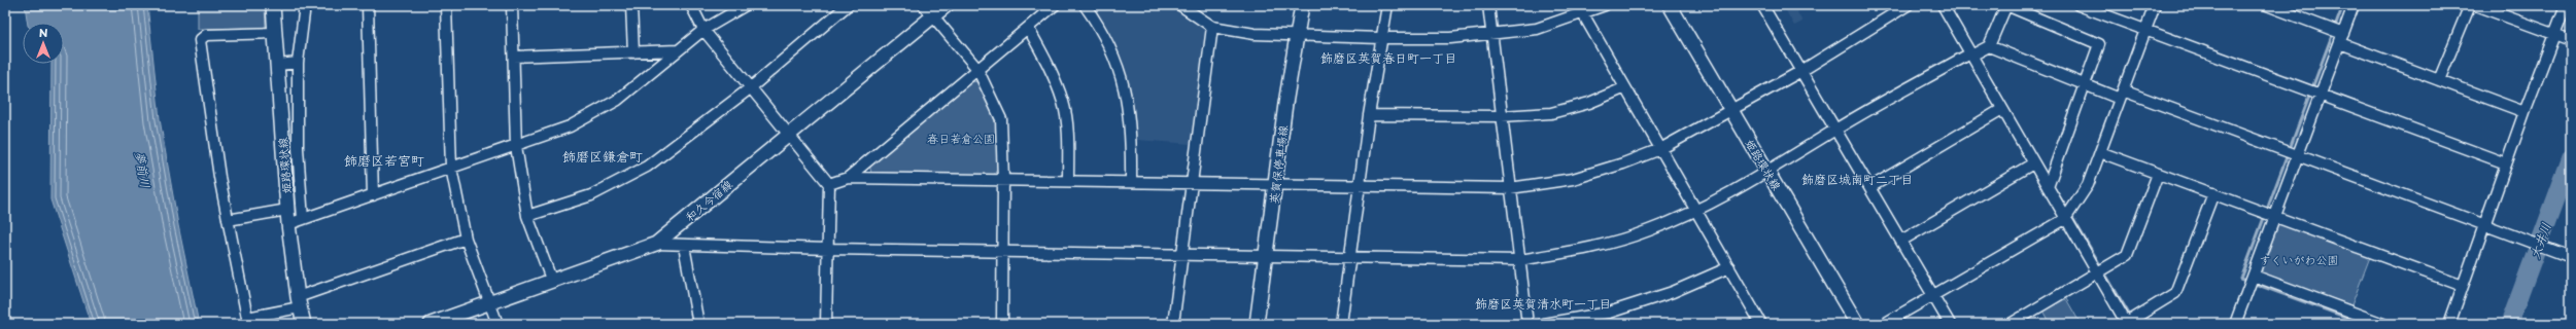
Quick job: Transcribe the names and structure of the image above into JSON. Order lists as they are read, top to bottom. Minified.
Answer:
{"streets":{"main road":["英賀保停車場線","姫路環状線","和久今宿線"]},"districts":["飾磨区英賀春日町一丁目","飾磨区鎌倉町","飾磨区若宮町","飾磨区城南町二丁目","飾磨区英賀清水町一丁目"],"water":["夢前川","大井川"],"parks":["春日若倉公園","すくいがわ公園"],"north":"top"}
